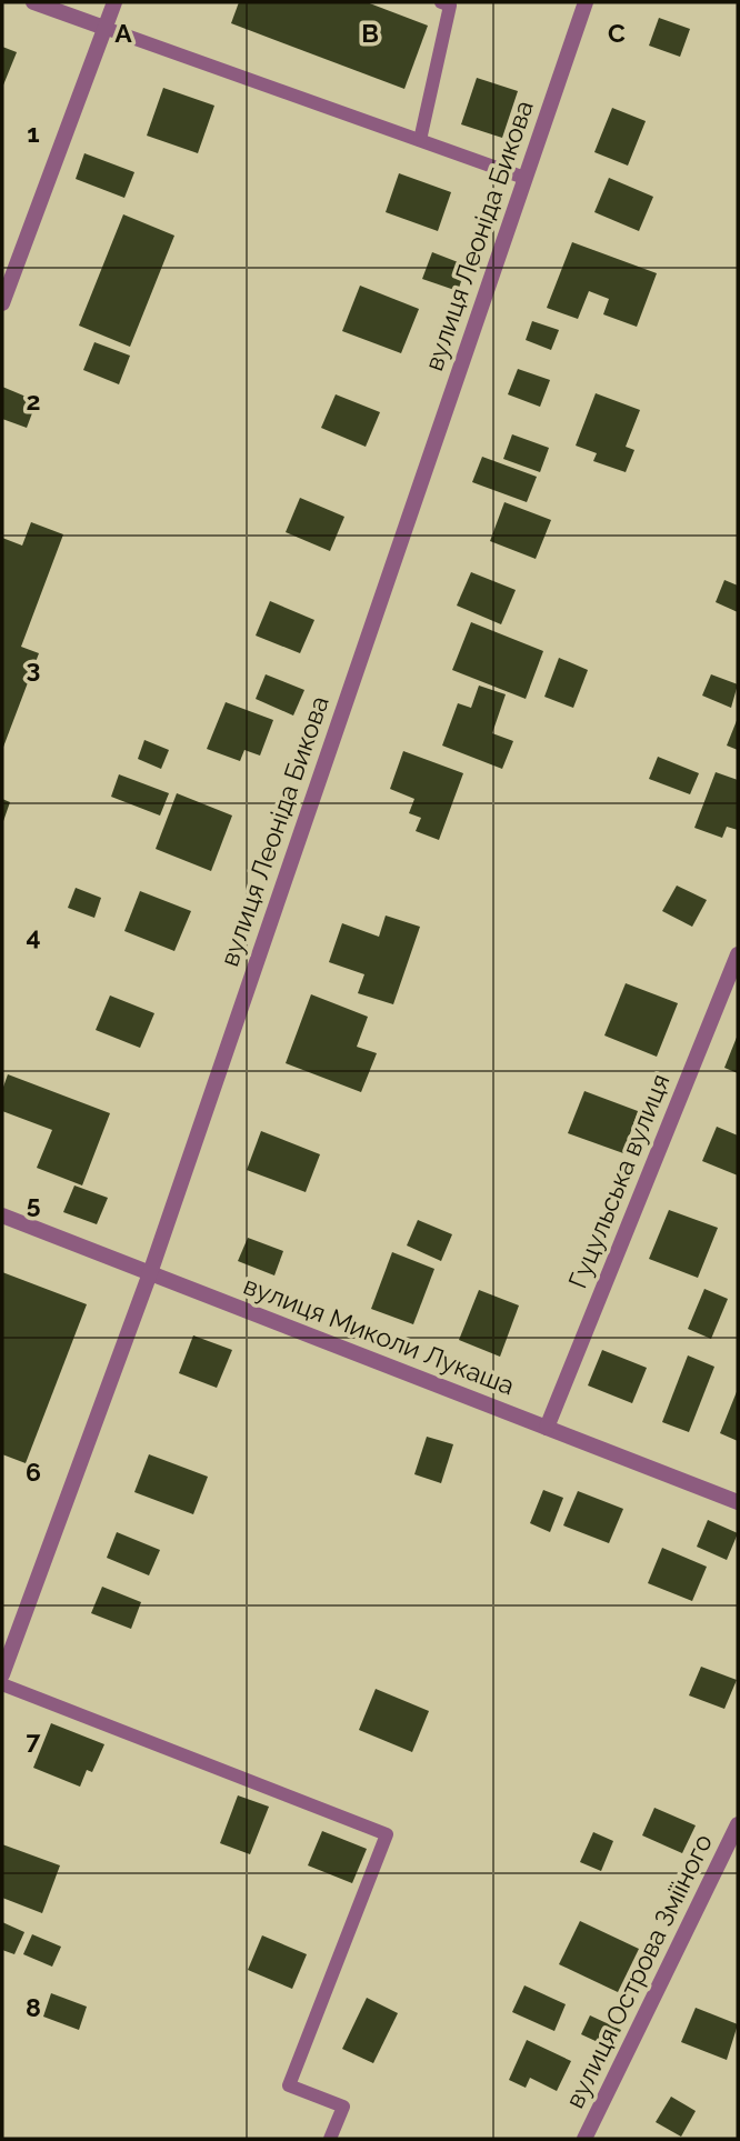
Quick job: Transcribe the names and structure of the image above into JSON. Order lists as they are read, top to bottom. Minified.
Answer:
{"streets":{"street":["вулиця Леоніда Бикова","Гуцульська вулиця","вулиця Миколи Лукаша","вулиця Острова Зміїного"]},"crossings":[["вулиця Леоніда Бикова","вулиця Миколи Лукаша"],["Гуцульська вулиця","вулиця Миколи Лукаша"]],"grid":{"columns":["A","B","C"],"rows":["1","2","3","4","5","6","7","8"]}}
